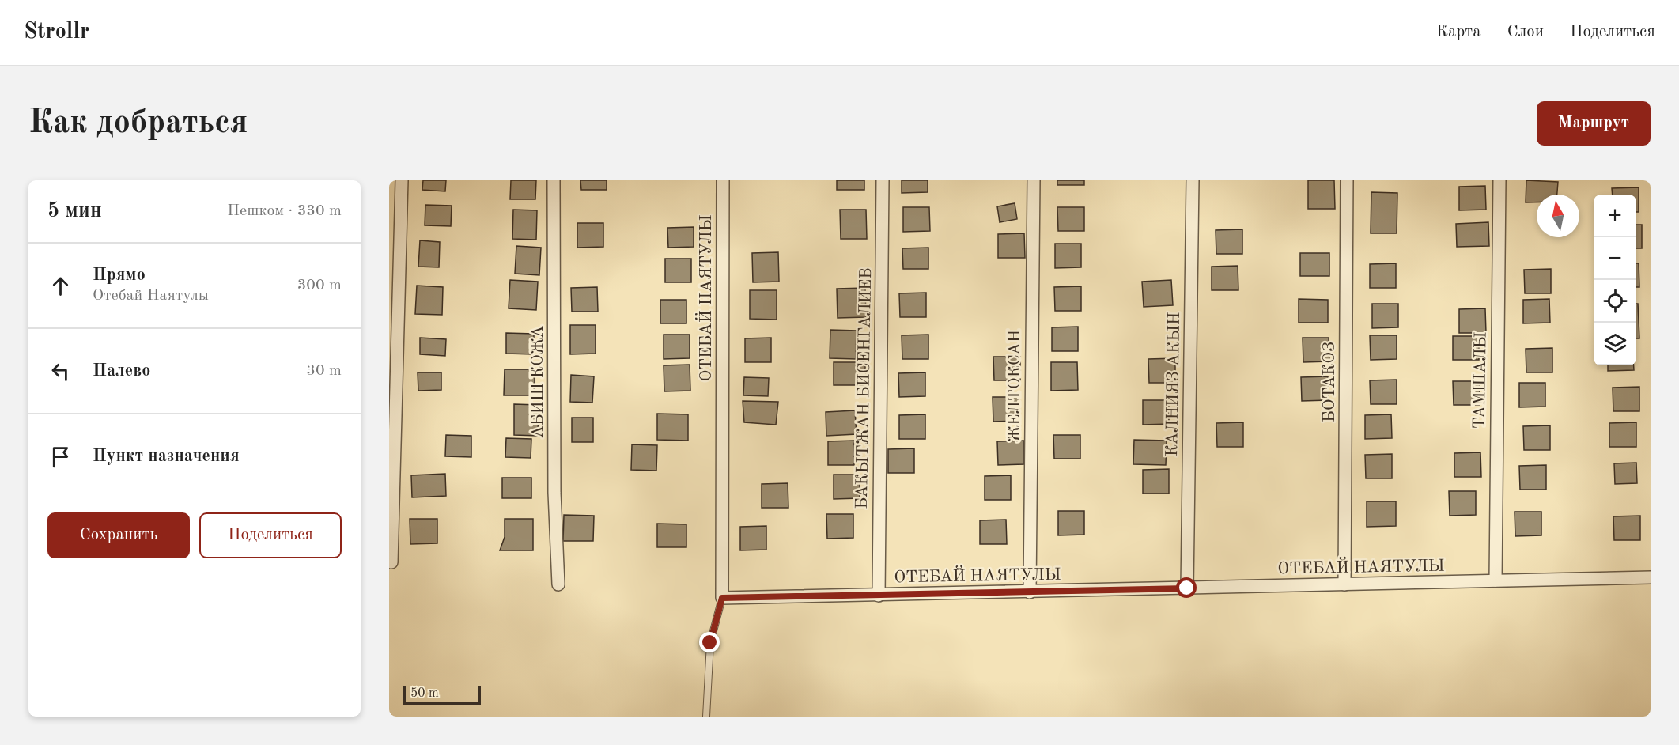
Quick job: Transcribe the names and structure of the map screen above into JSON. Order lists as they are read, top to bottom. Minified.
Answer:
{"streets":{"street":["ОТЕБАЙ НАЯТУЛЫ","ТАМШАЛЫ","АБИШ КОЖА","БОТАКОЗ","КАЛНИЯЗ АКЫН","ЖЕЛТОКСАН","БАКЫТЖАН БИСЕНГАЛИЕВ"]},"crossings":[["ОТЕБАЙ НАЯТУЛЫ","ТАМШАЛЫ"],["ОТЕБАЙ НАЯТУЛЫ","БОТАКОЗ"],["ОТЕБАЙ НАЯТУЛЫ","КАЛНИЯЗ АКЫН"],["ОТЕБАЙ НАЯТУЛЫ","ЖЕЛТОКСАН"],["ОТЕБАЙ НАЯТУЛЫ","БАКЫТЖАН БИСЕНГАЛИЕВ"]],"scale_bar":"50 m","north":"top","page":{"header":"Strollr","nav":["Карта","Слои","Поделиться"],"buttons":["Маршрут",["Сохранить","Поделиться"]],"title":"Как добраться","heading":["5 мин","Пешком · 330 m"],"map_buttons":["+","−"],"list":[["Прямо","Отебай Наятулы","300 m"],["Налево","30 m"],"Пункт назначения"],"scale":"50 m"}}
